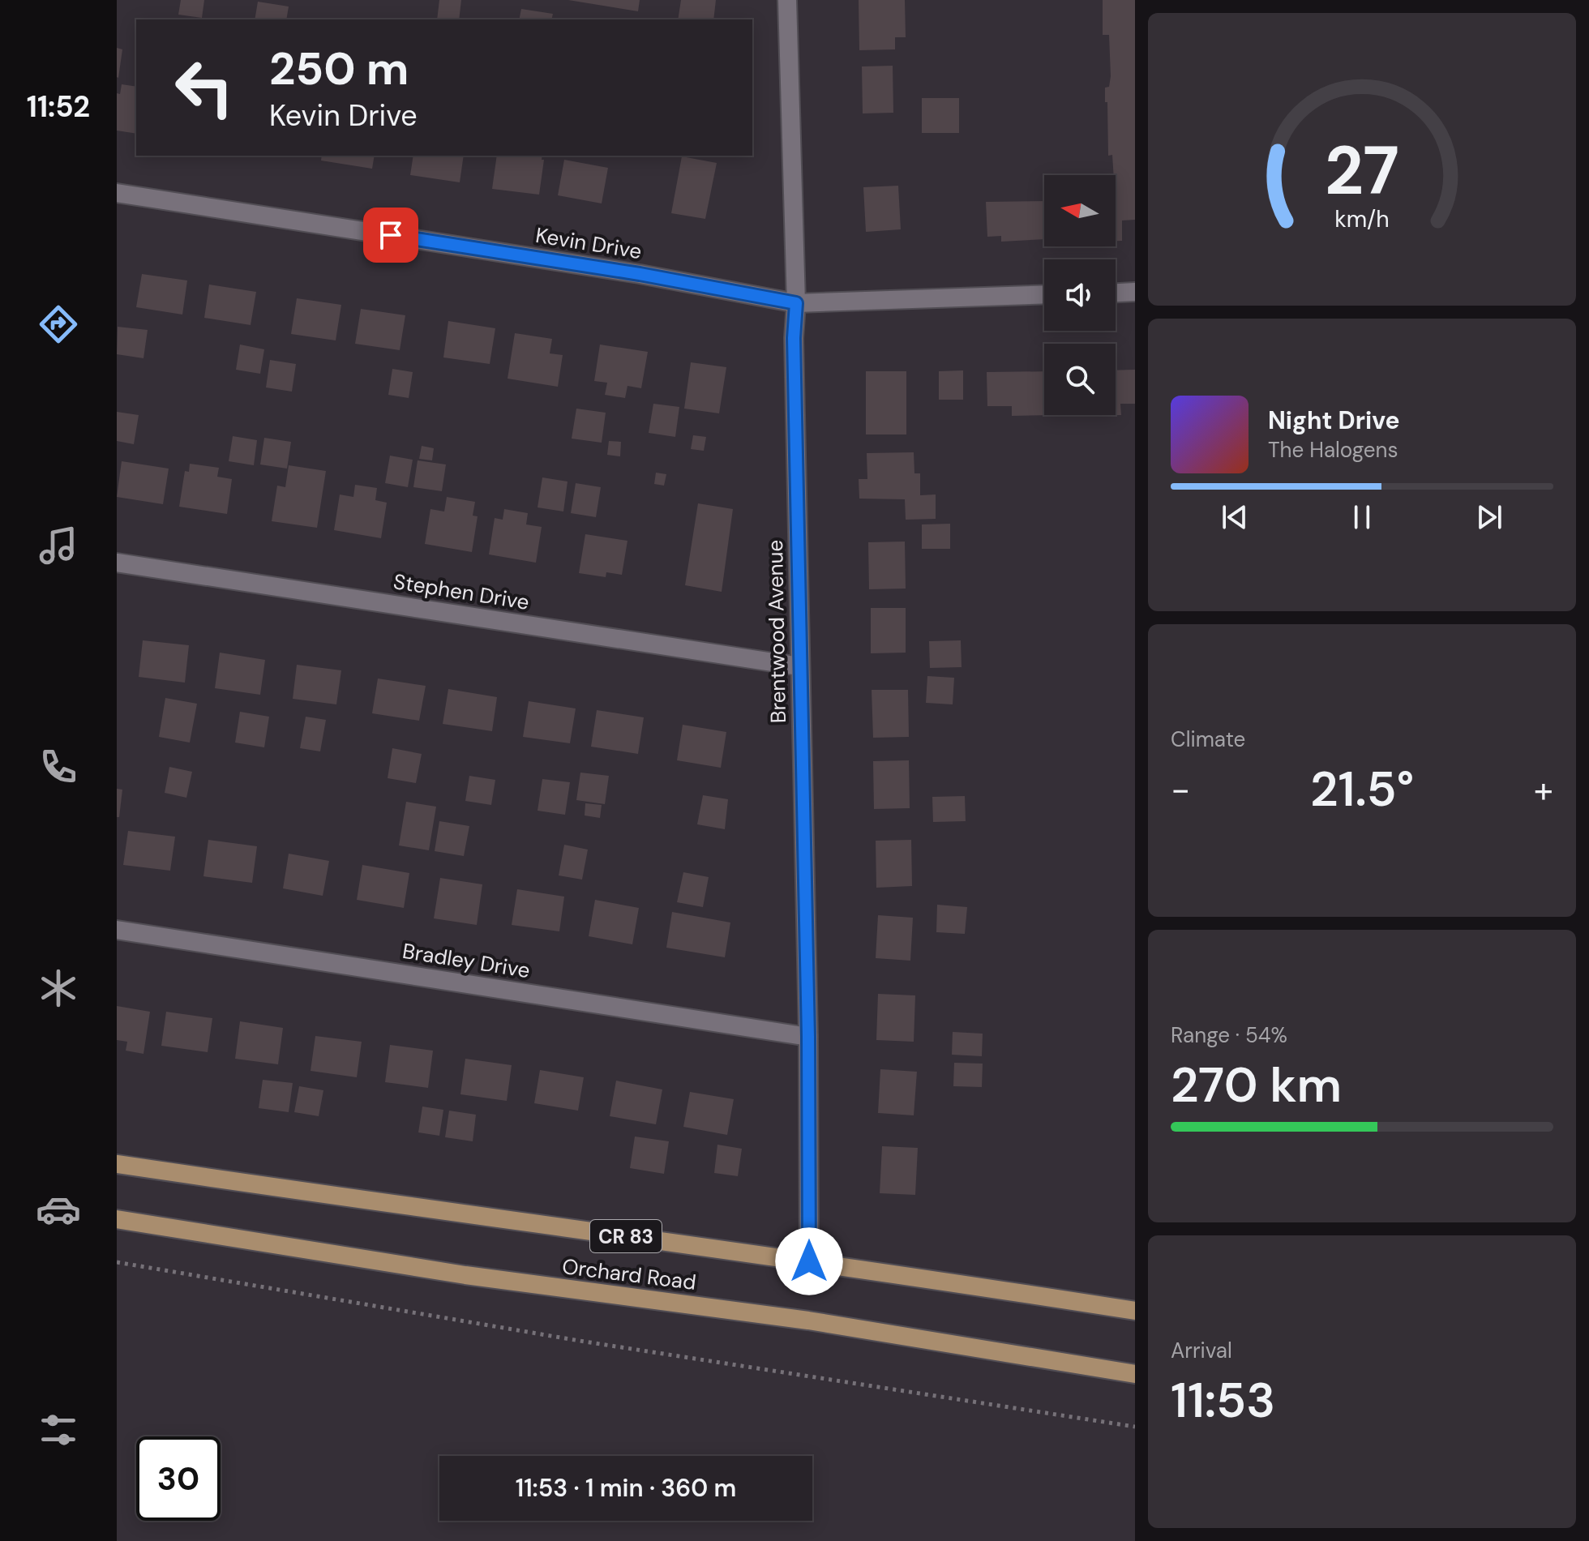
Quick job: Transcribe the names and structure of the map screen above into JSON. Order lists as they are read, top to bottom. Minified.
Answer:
{"streets":{"main road":["CR 83","Orchard Road"],"street":["Kevin Drive","Stephen Drive","Brentwood Avenue","Bradley Drive"]},"crossings":[["Kevin Drive","Brentwood Avenue"],["Stephen Drive","Brentwood Avenue"],["Brentwood Avenue","Bradley Drive"],["Brentwood Avenue","Orchard Road"]],"north":"left","page":{"tabs":"11:52","turn":["250 m","Kevin Drive"],"song":["Night Drive","The Halogens"],"tile":["Climate",["Range · 54%","270 km"],["Arrival","11:53"]],"heat":["−","21.5°","+"],"limit":"30","trip":"11:53 · 1 min · 360 m","gauge":["27","km/h"]}}
